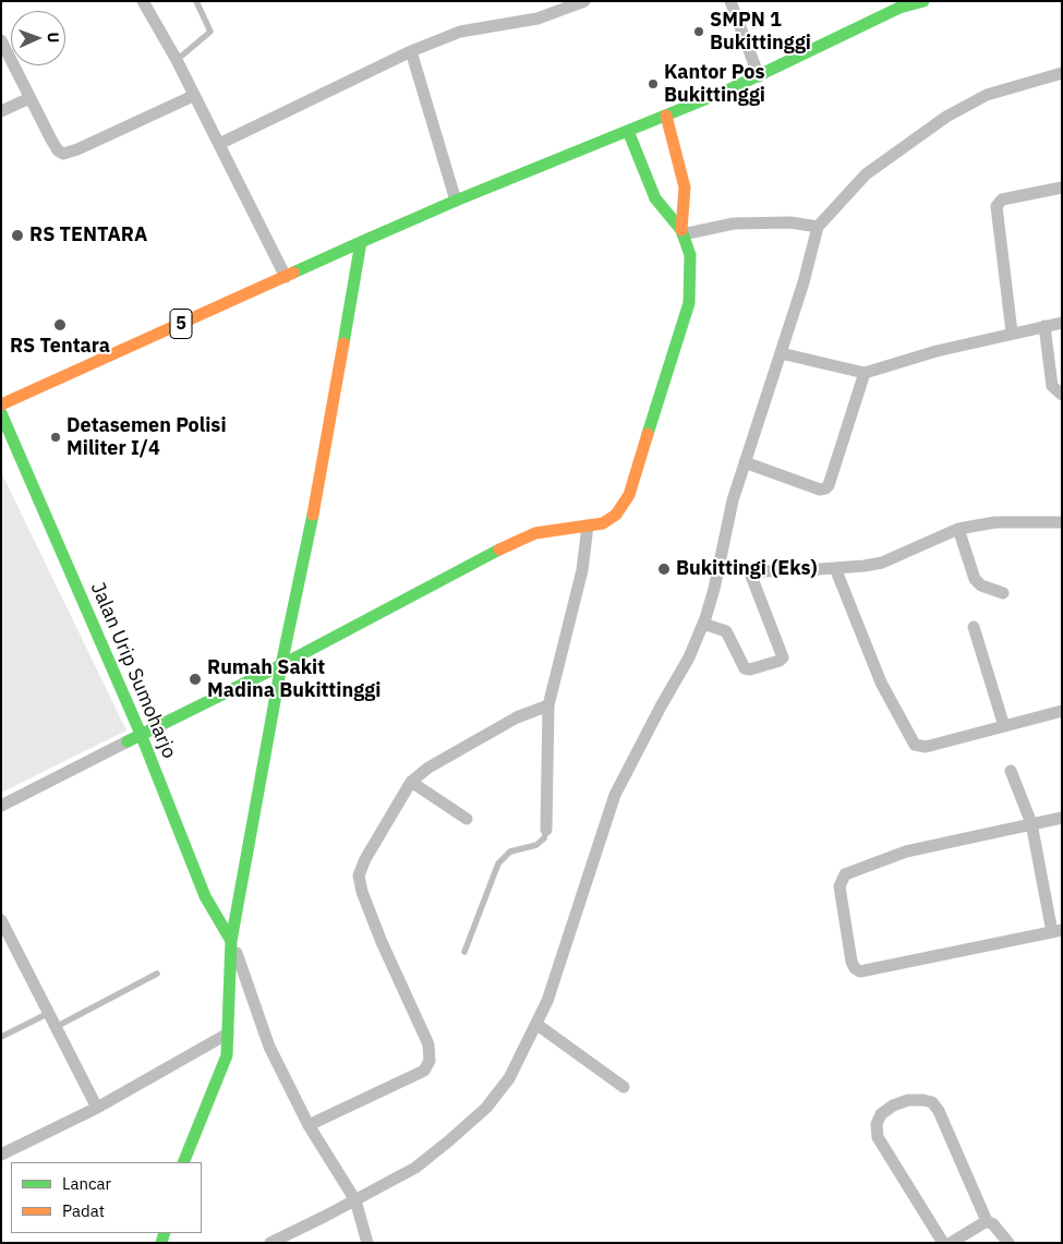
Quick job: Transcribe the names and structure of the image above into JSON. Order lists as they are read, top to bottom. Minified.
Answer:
{"streets":{"main road":["5","Jalan Urip Sumoharjo"]},"places":["SMPN 1 Bukittinggi","Kantor Pos Bukittinggi","RS TENTARA","RS Tentara","Detasemen Polisi Militer I/4","Bukittingi (Eks)","Rumah Sakit Madina Bukittinggi"],"legend":["Lancar","Padat"],"north":"right"}
